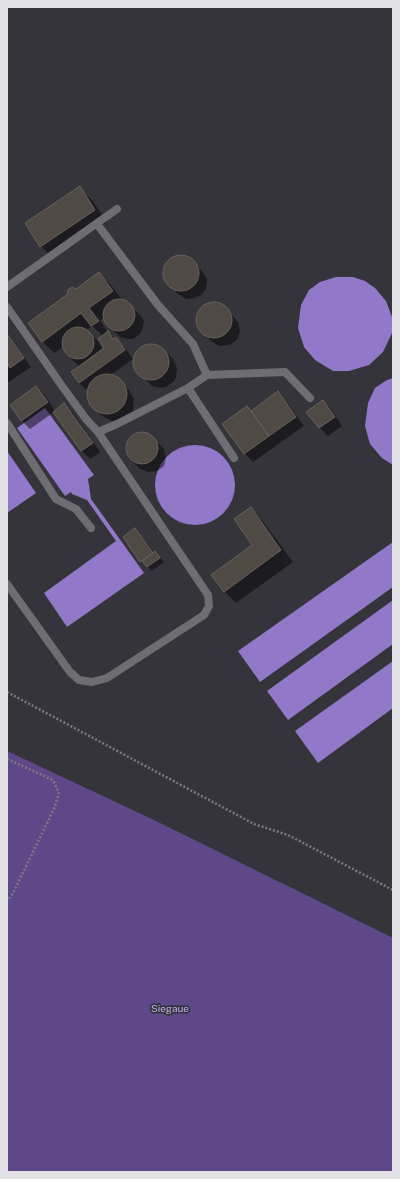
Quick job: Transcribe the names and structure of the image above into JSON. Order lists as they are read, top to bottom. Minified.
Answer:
{"parks":["Siegaue"]}
